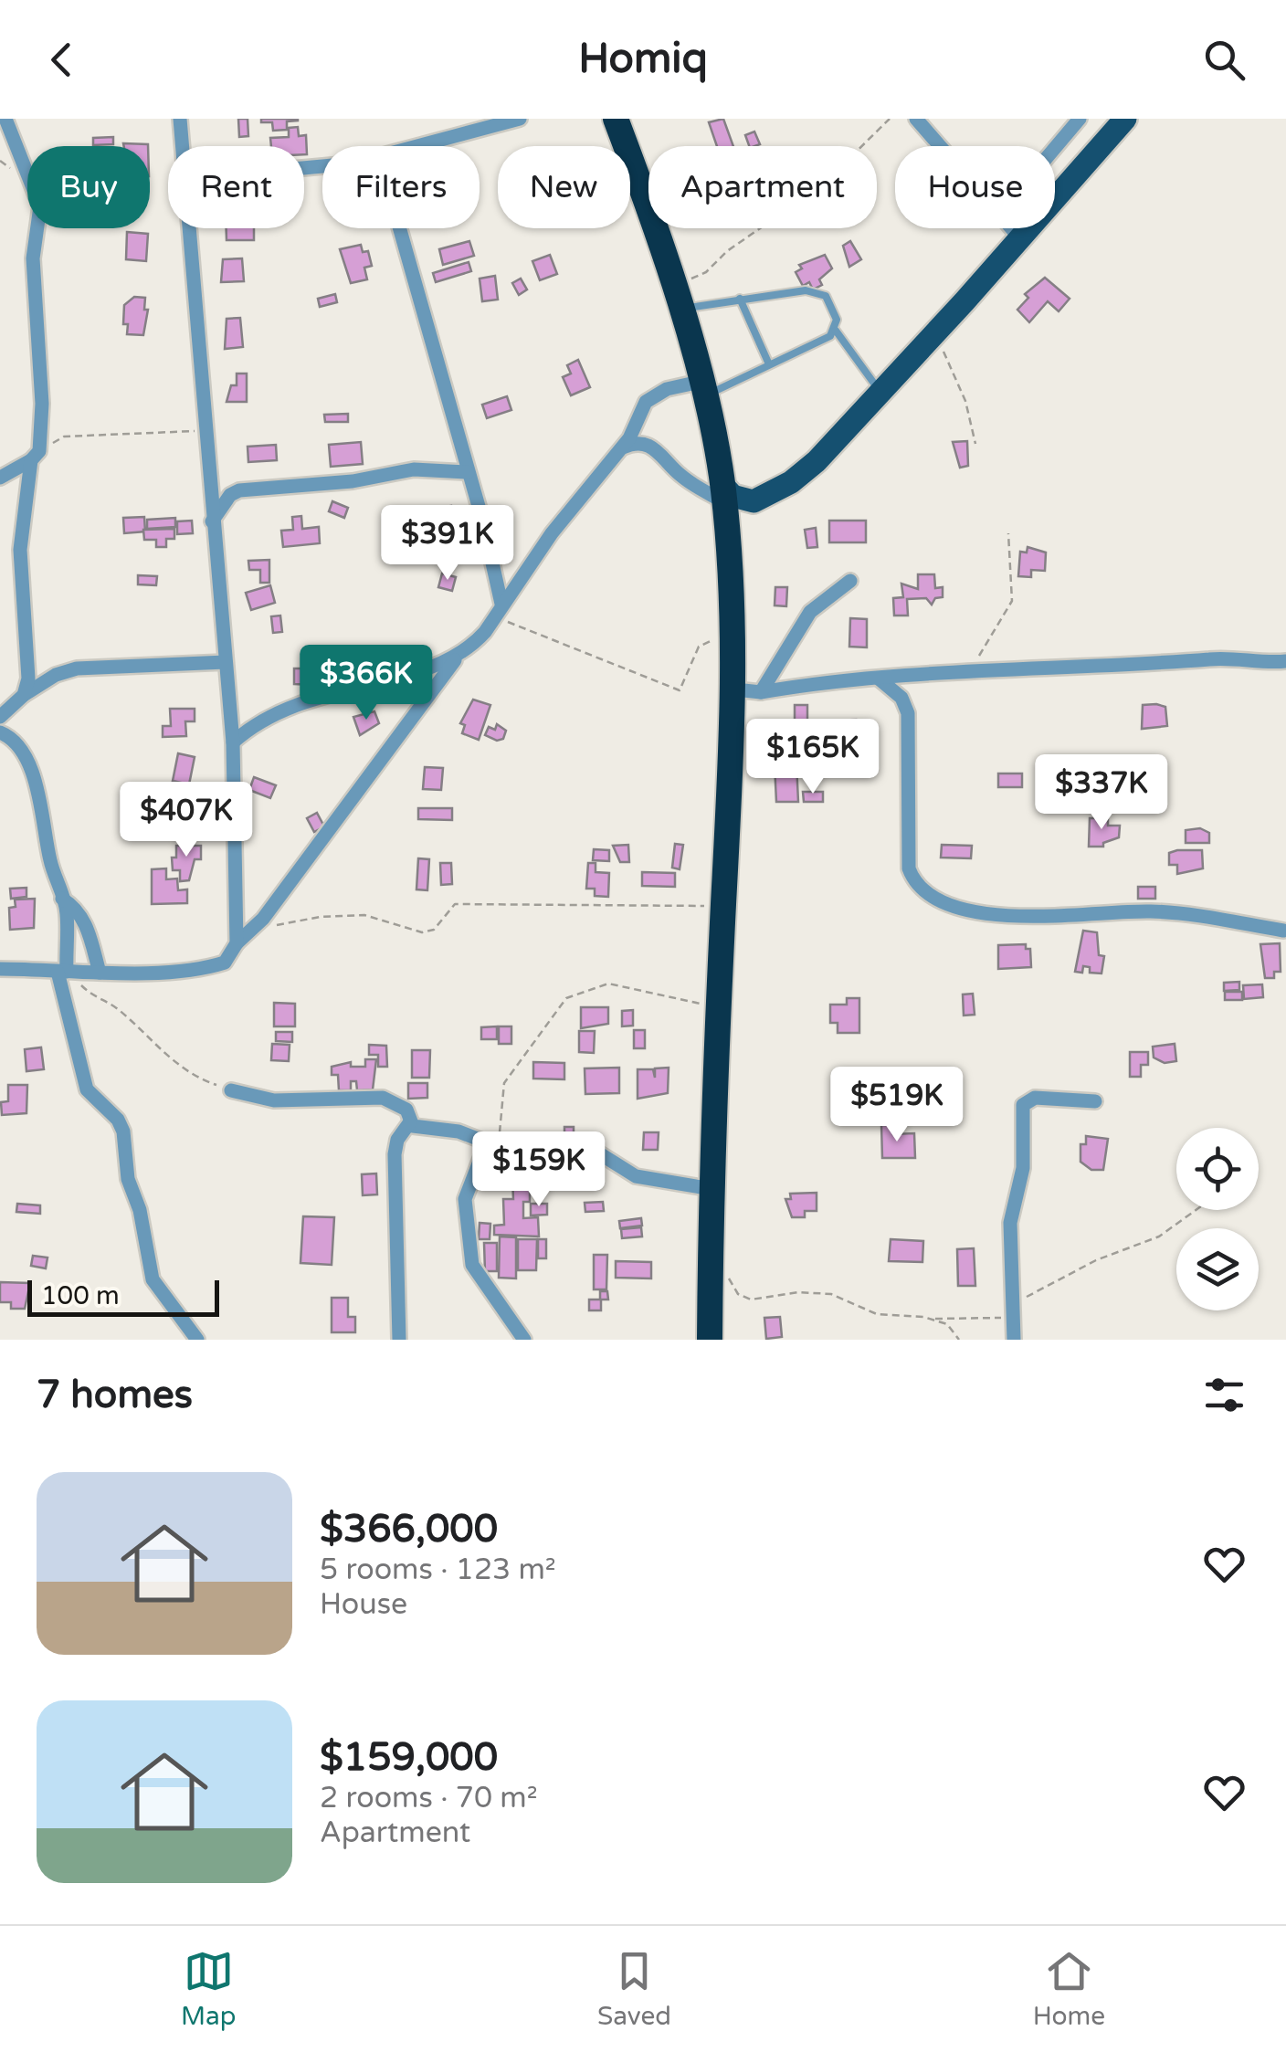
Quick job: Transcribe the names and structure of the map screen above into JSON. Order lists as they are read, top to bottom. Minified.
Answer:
{"scale_bar":"100 m","page":{"header":"Homiq","chip":["Buy","Rent","Filters","New","Apartment","House"],"price":["$391K","$366K","$165K","$337K","$407K","$519K","$159K"],"scale":"100 m","heading":"7 homes","list":[{"name":"$366,000","note":"5 rooms · 123 m² · House"},{"name":"$159,000","note":"2 rooms · 70 m² · Apartment"}],"tabs":["Map","Saved","Home"]}}
